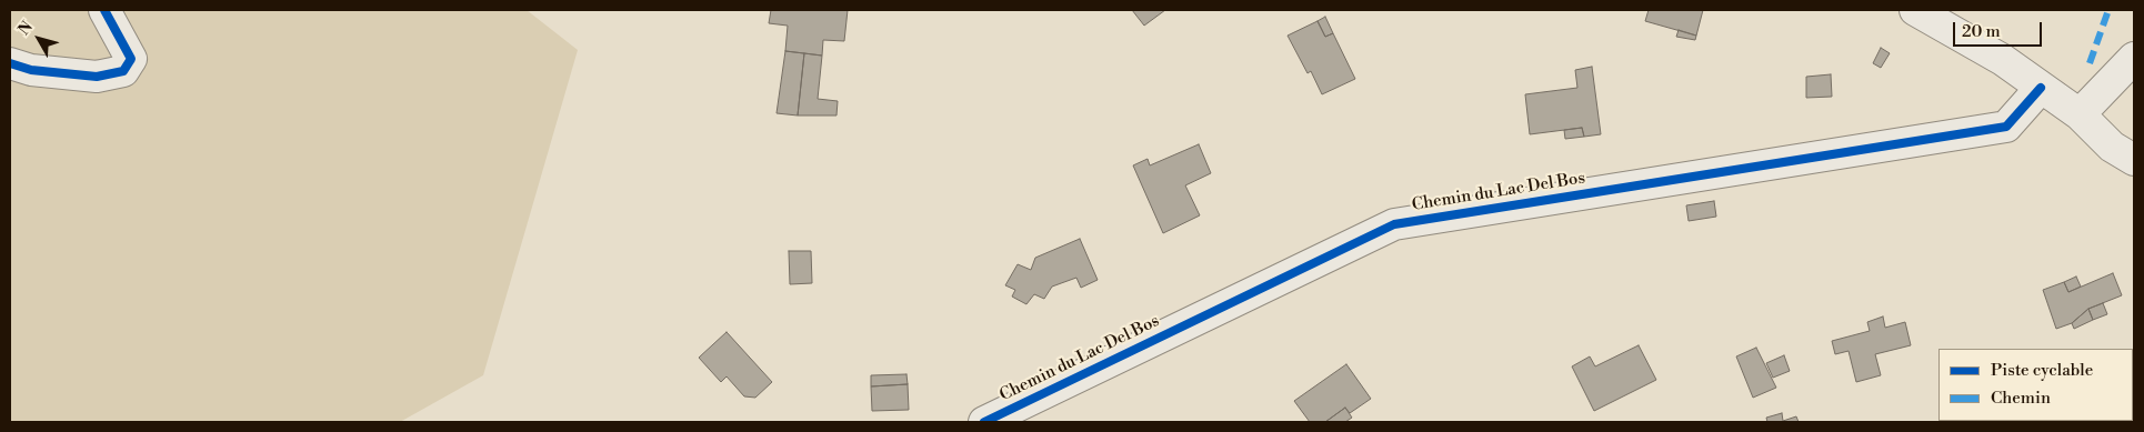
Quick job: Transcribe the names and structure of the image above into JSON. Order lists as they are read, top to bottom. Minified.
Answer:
{"streets":{"street":["Chemin du Lac Del Bos"]},"legend":["Piste cyclable","Chemin"],"scale_bar":"20 m","north":"top left"}
